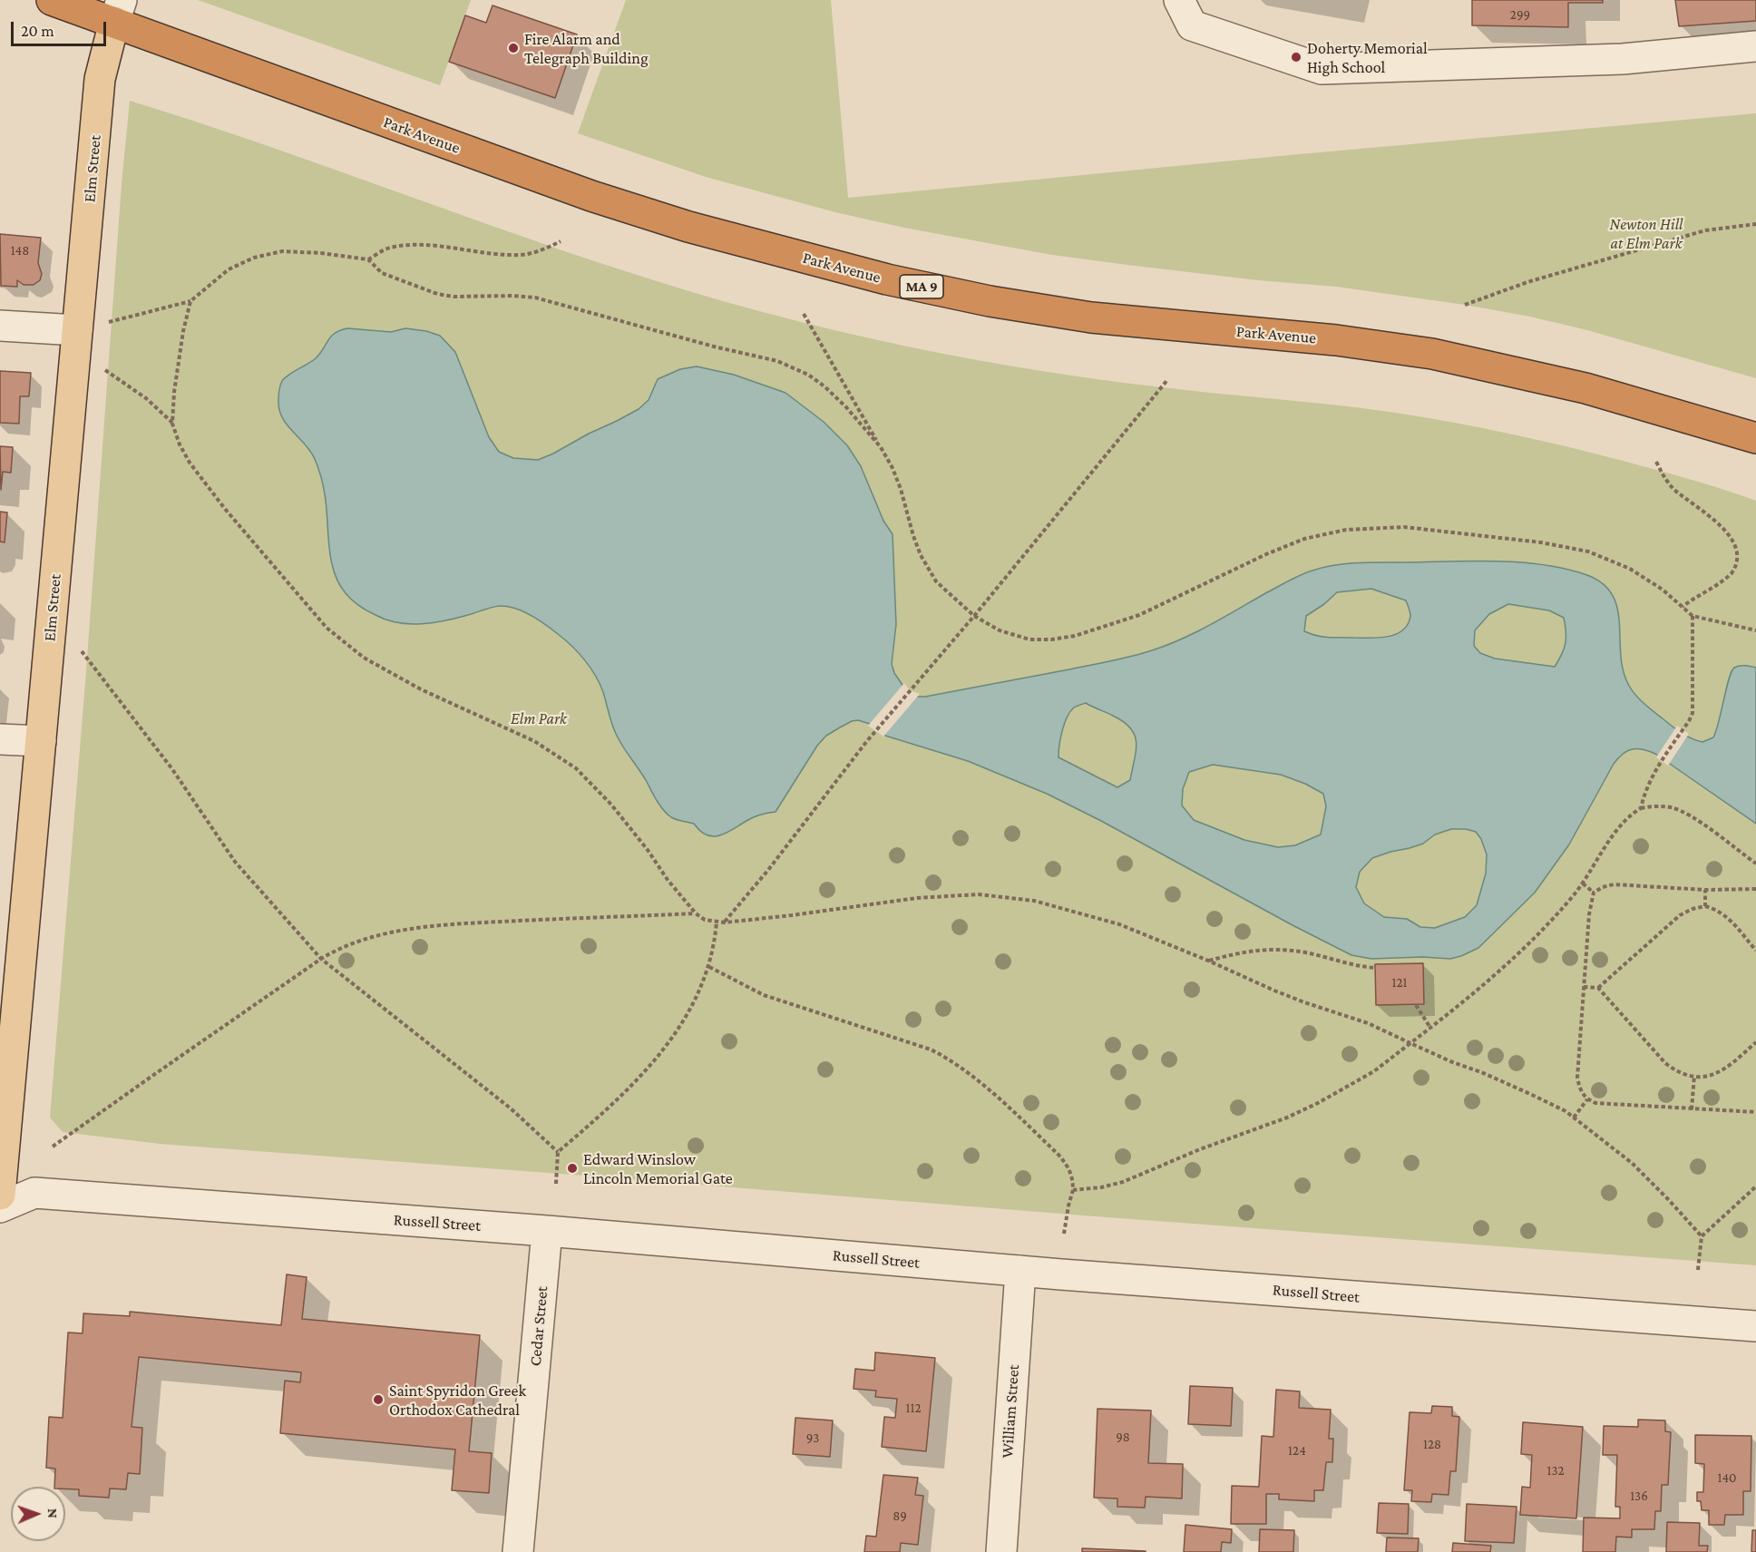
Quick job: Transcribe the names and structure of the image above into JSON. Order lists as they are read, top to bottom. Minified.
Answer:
{"streets":{"highway":["Park Avenue","MA 9"],"main road":["Elm Street"],"street":["Russell Street","Cedar Street","William Street"]},"crossings":[["Park Avenue","Elm Street"],["Russell Street","Cedar Street"],["Russell Street","William Street"]],"parks":["Newton Hill at Elm Park","Elm Park"],"places":["Fire Alarm and Telegraph Building","Doherty Memorial High School","Edward Winslow Lincoln Memorial Gate","Saint Spyridon Greek Orthodox Cathedral"],"house_numbers":["299","148","121","112","98","93","128","124","132","140","136","89"],"scale_bar":"20 m","north":"right"}
